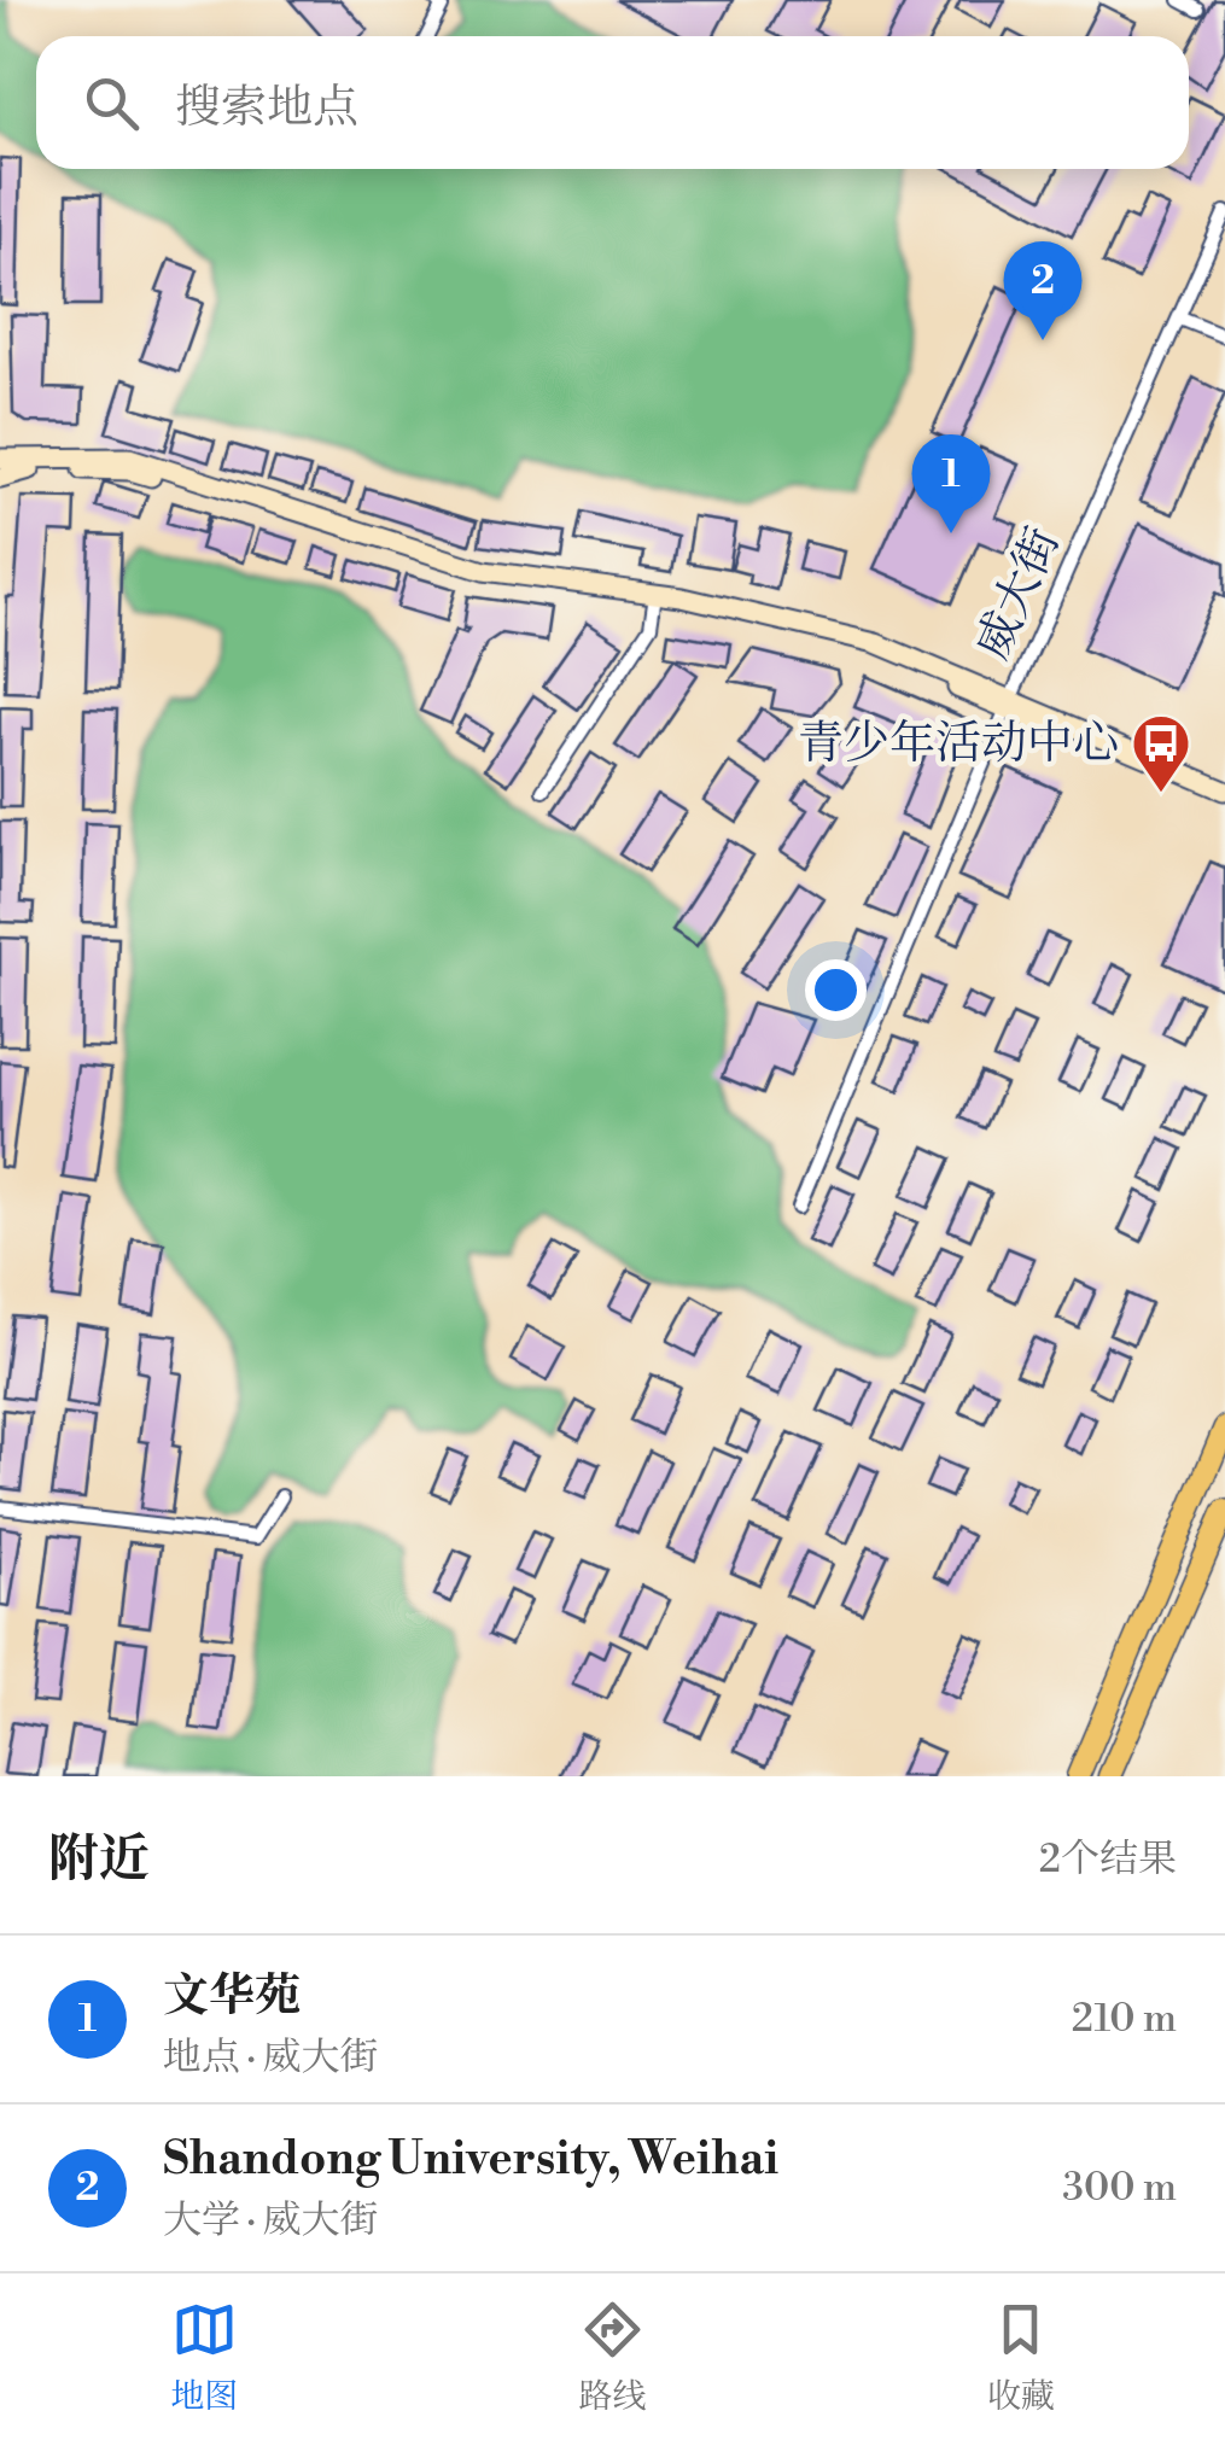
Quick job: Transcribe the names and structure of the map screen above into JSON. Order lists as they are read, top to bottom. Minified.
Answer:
{"streets":{"street":["威大街"]},"places":{"bus stop":["青少年活动中心"]},"page":{"search":"搜索地点","pins":["2","1"],"heading":["附近","2个结果"],"list":[{"mark":"1","name":"文华苑","note":"地点 · 威大街","value":"210 m"},{"mark":"2","name":"Shandong University, Weihai","note":"大学 · 威大街","value":"300 m"}],"nav":["地图","路线","收藏"]}}
